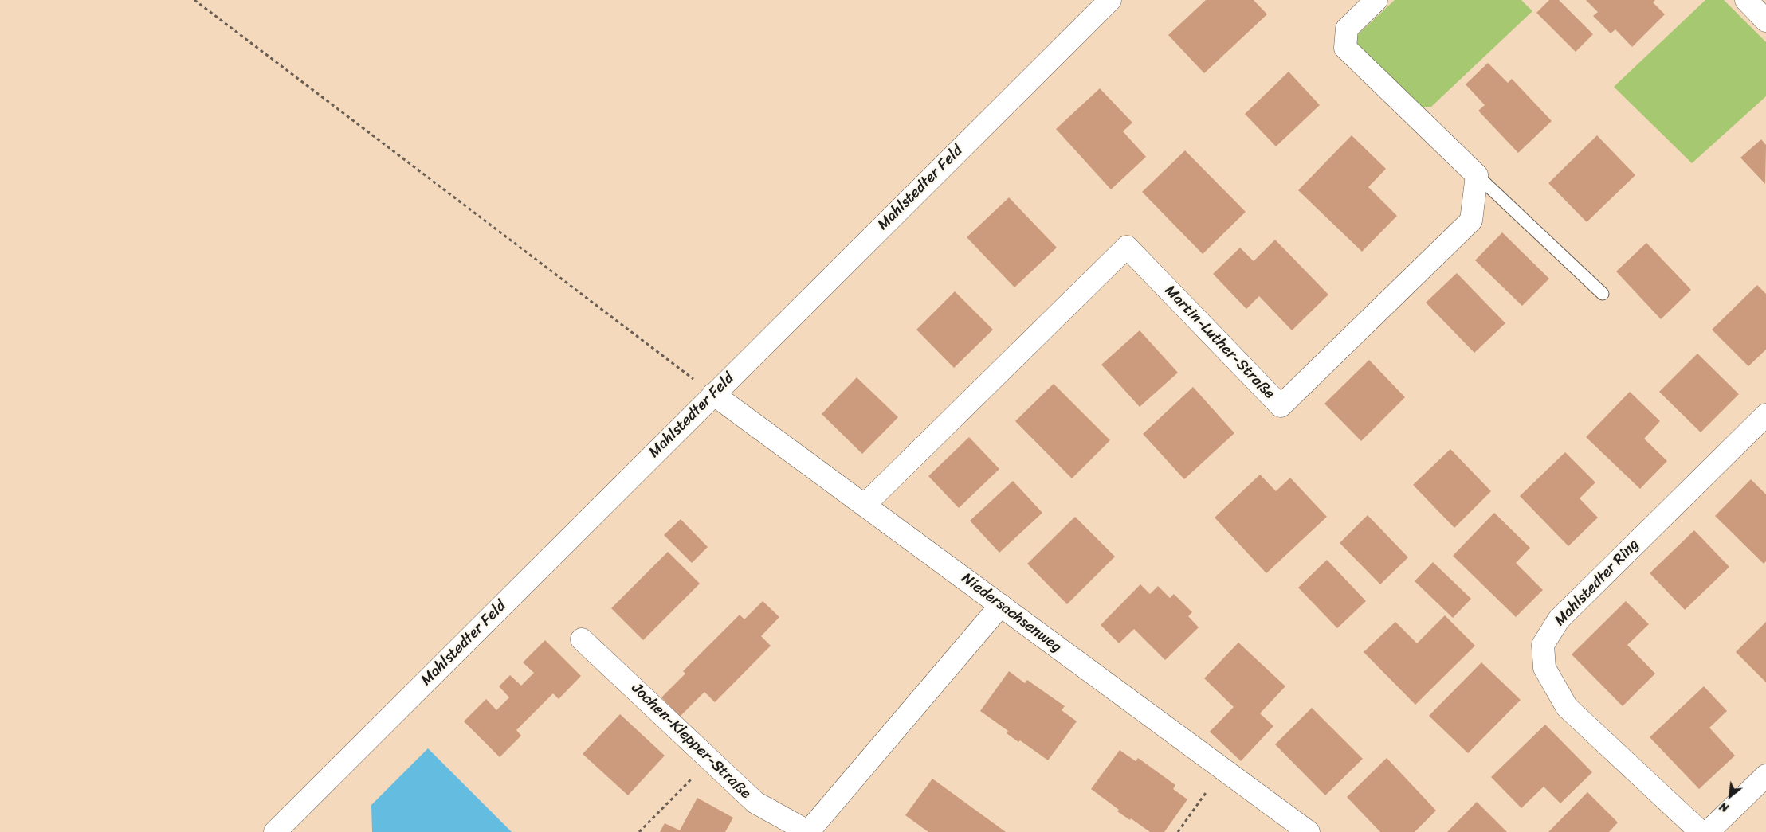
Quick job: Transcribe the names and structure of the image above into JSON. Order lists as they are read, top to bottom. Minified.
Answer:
{"streets":{"street":["Mahlstedter Feld","Martin-Luther-Straße","Mahlstedter Ring","Niedersachsenweg","Jochen-Klepper-Straße"]},"crossings":[["Mahlstedter Feld","Niedersachsenweg"],["Martin-Luther-Straße","Niedersachsenweg"],["Niedersachsenweg","Jochen-Klepper-Straße"]],"north":"bottom left"}
